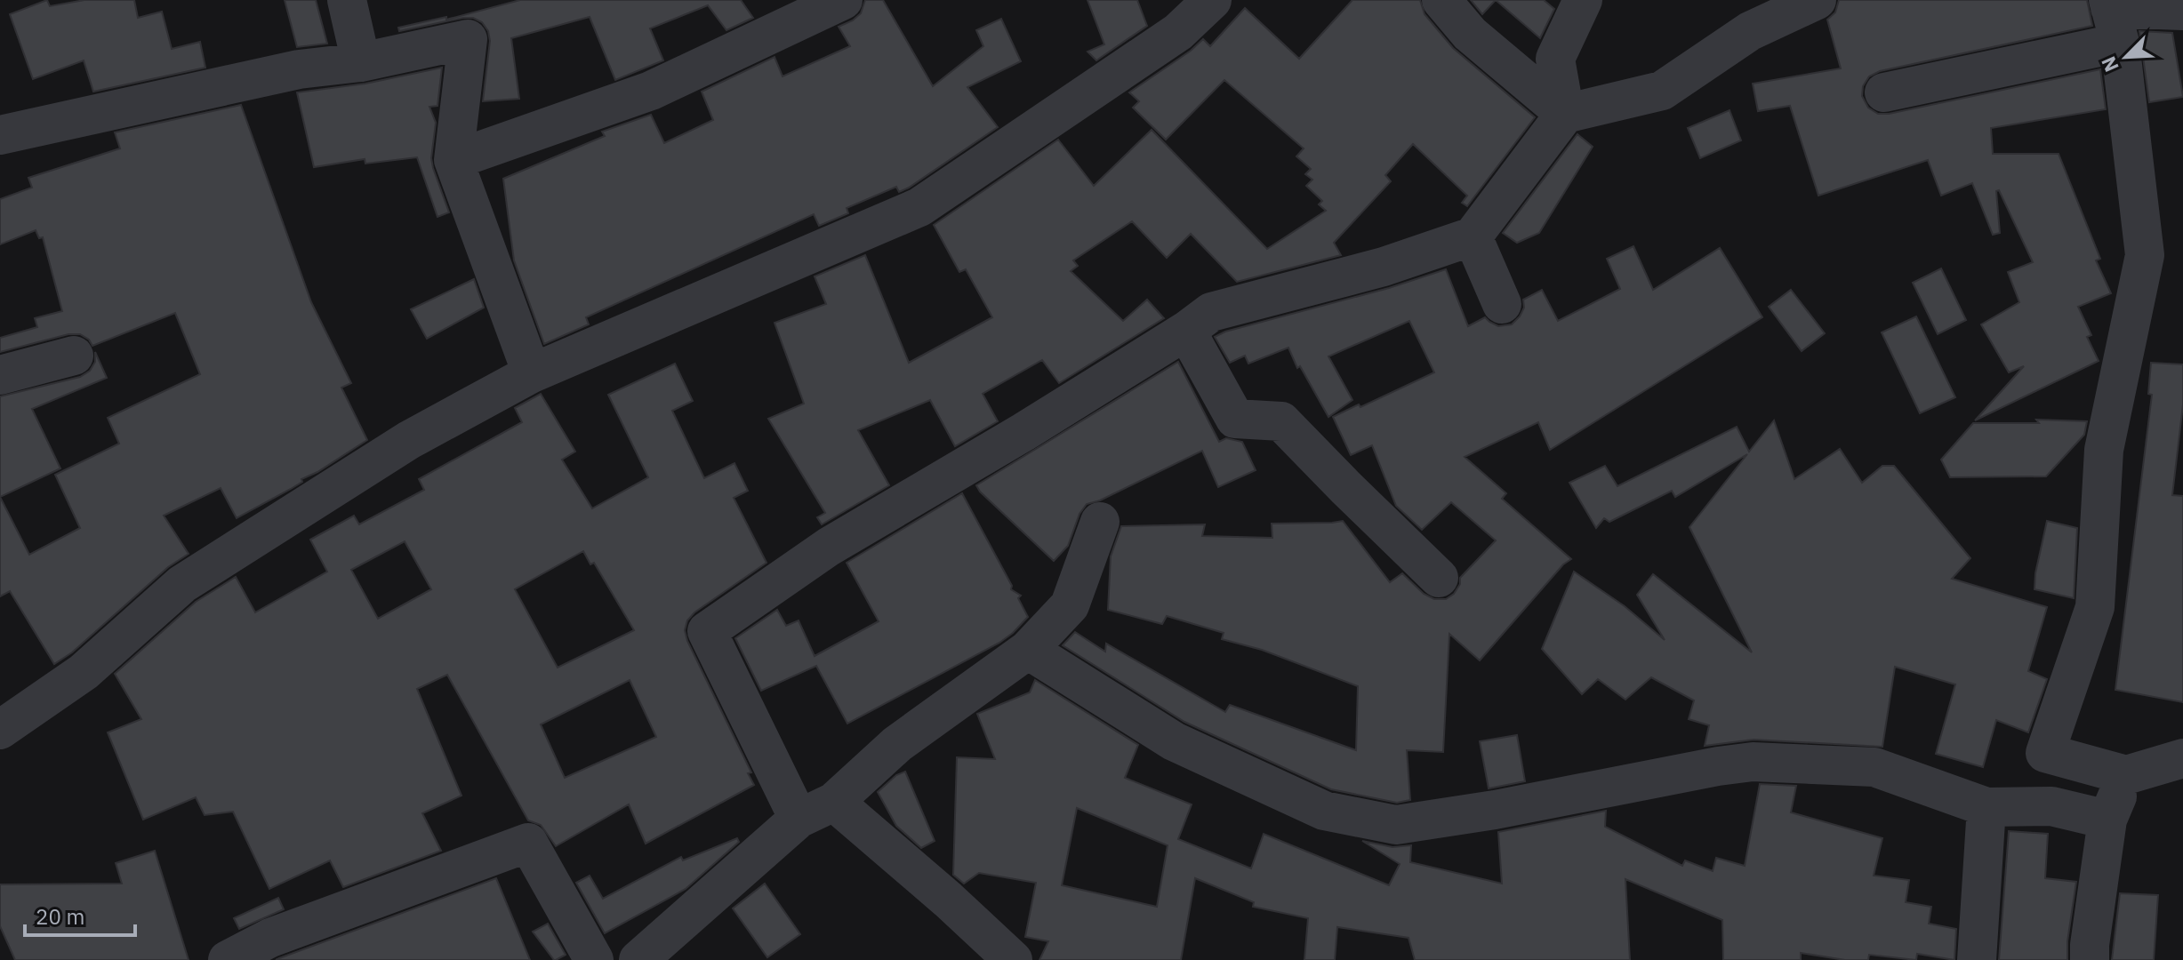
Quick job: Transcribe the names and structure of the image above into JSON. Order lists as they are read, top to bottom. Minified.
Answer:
{"scale_bar":"20 m","north":"bottom left"}
